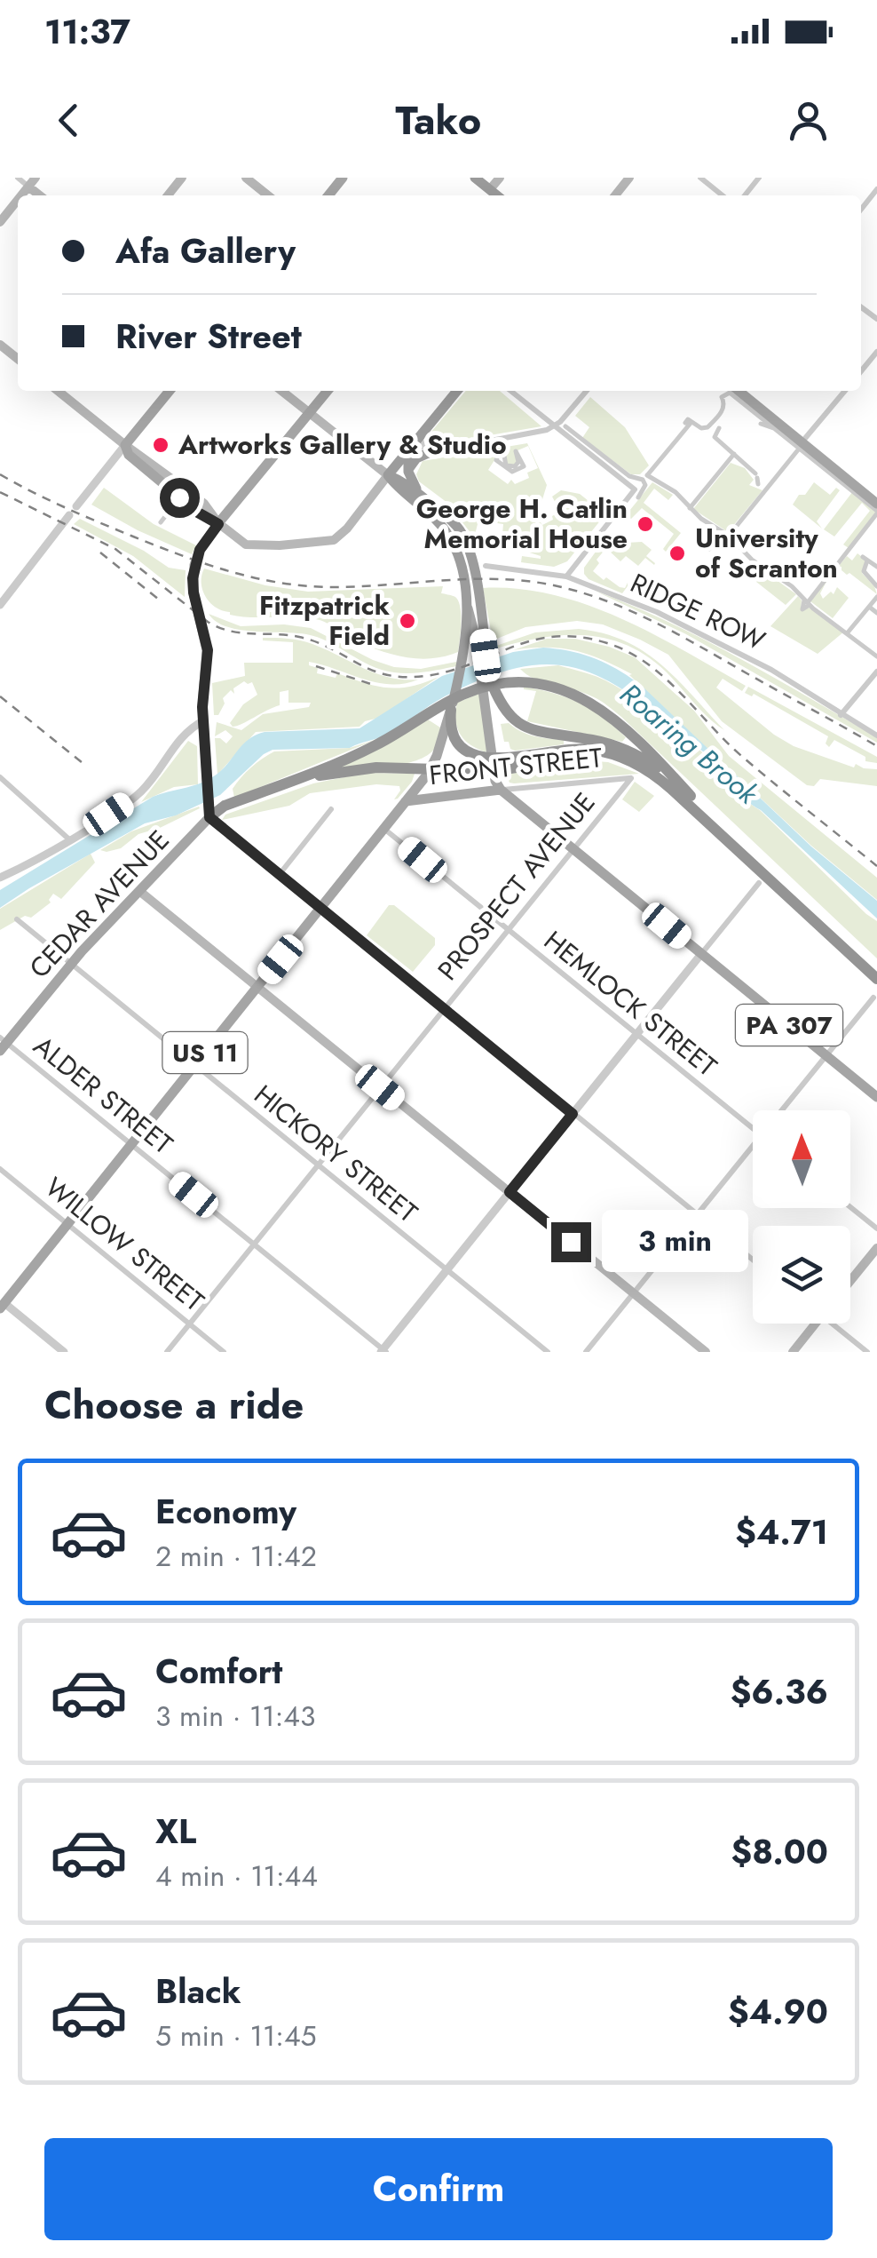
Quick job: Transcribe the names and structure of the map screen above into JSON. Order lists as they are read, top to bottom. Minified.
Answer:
{"streets":{"highway":["US 11"],"main road":["FRONT STREET","CEDAR AVENUE","PA 307"],"street":["RIDGE ROW","PROSPECT AVENUE","HEMLOCK STREET","ALDER STREET","HICKORY STREET","WILLOW STREET"]},"crossings":[["FRONT STREET","PROSPECT AVENUE"],["FRONT STREET","PA 307"],["FRONT STREET","US 11"],["PROSPECT AVENUE","HEMLOCK STREET"],["PROSPECT AVENUE","PA 307"],["PROSPECT AVENUE","ALDER STREET"],["PROSPECT AVENUE","HICKORY STREET"],["PROSPECT AVENUE","WILLOW STREET"],["CEDAR AVENUE","ALDER STREET"],["CEDAR AVENUE","HICKORY STREET"],["HEMLOCK STREET","US 11"],["US 11","ALDER STREET"],["US 11","HICKORY STREET"],["US 11","WILLOW STREET"]],"water":["Roaring Brook"],"places":["Artworks Gallery & Studio","George H. Catlin Memorial House","University of Scranton","Fitzpatrick Field"],"north":"top","page":{"status":"11:37","header":"Tako","banner":["Afa Gallery","River Street"],"bubble":"3 min","heading":"Choose a ride","list":[{"name":"Economy","note":"2 min · 11:42","value":"$4.71"},{"name":"Comfort","note":"3 min · 11:43","value":"$6.36"},{"name":"XL","note":"4 min · 11:44","value":"$8.00"},{"name":"Black","note":"5 min · 11:45","value":"$4.90"}],"buttons":"Confirm"}}
